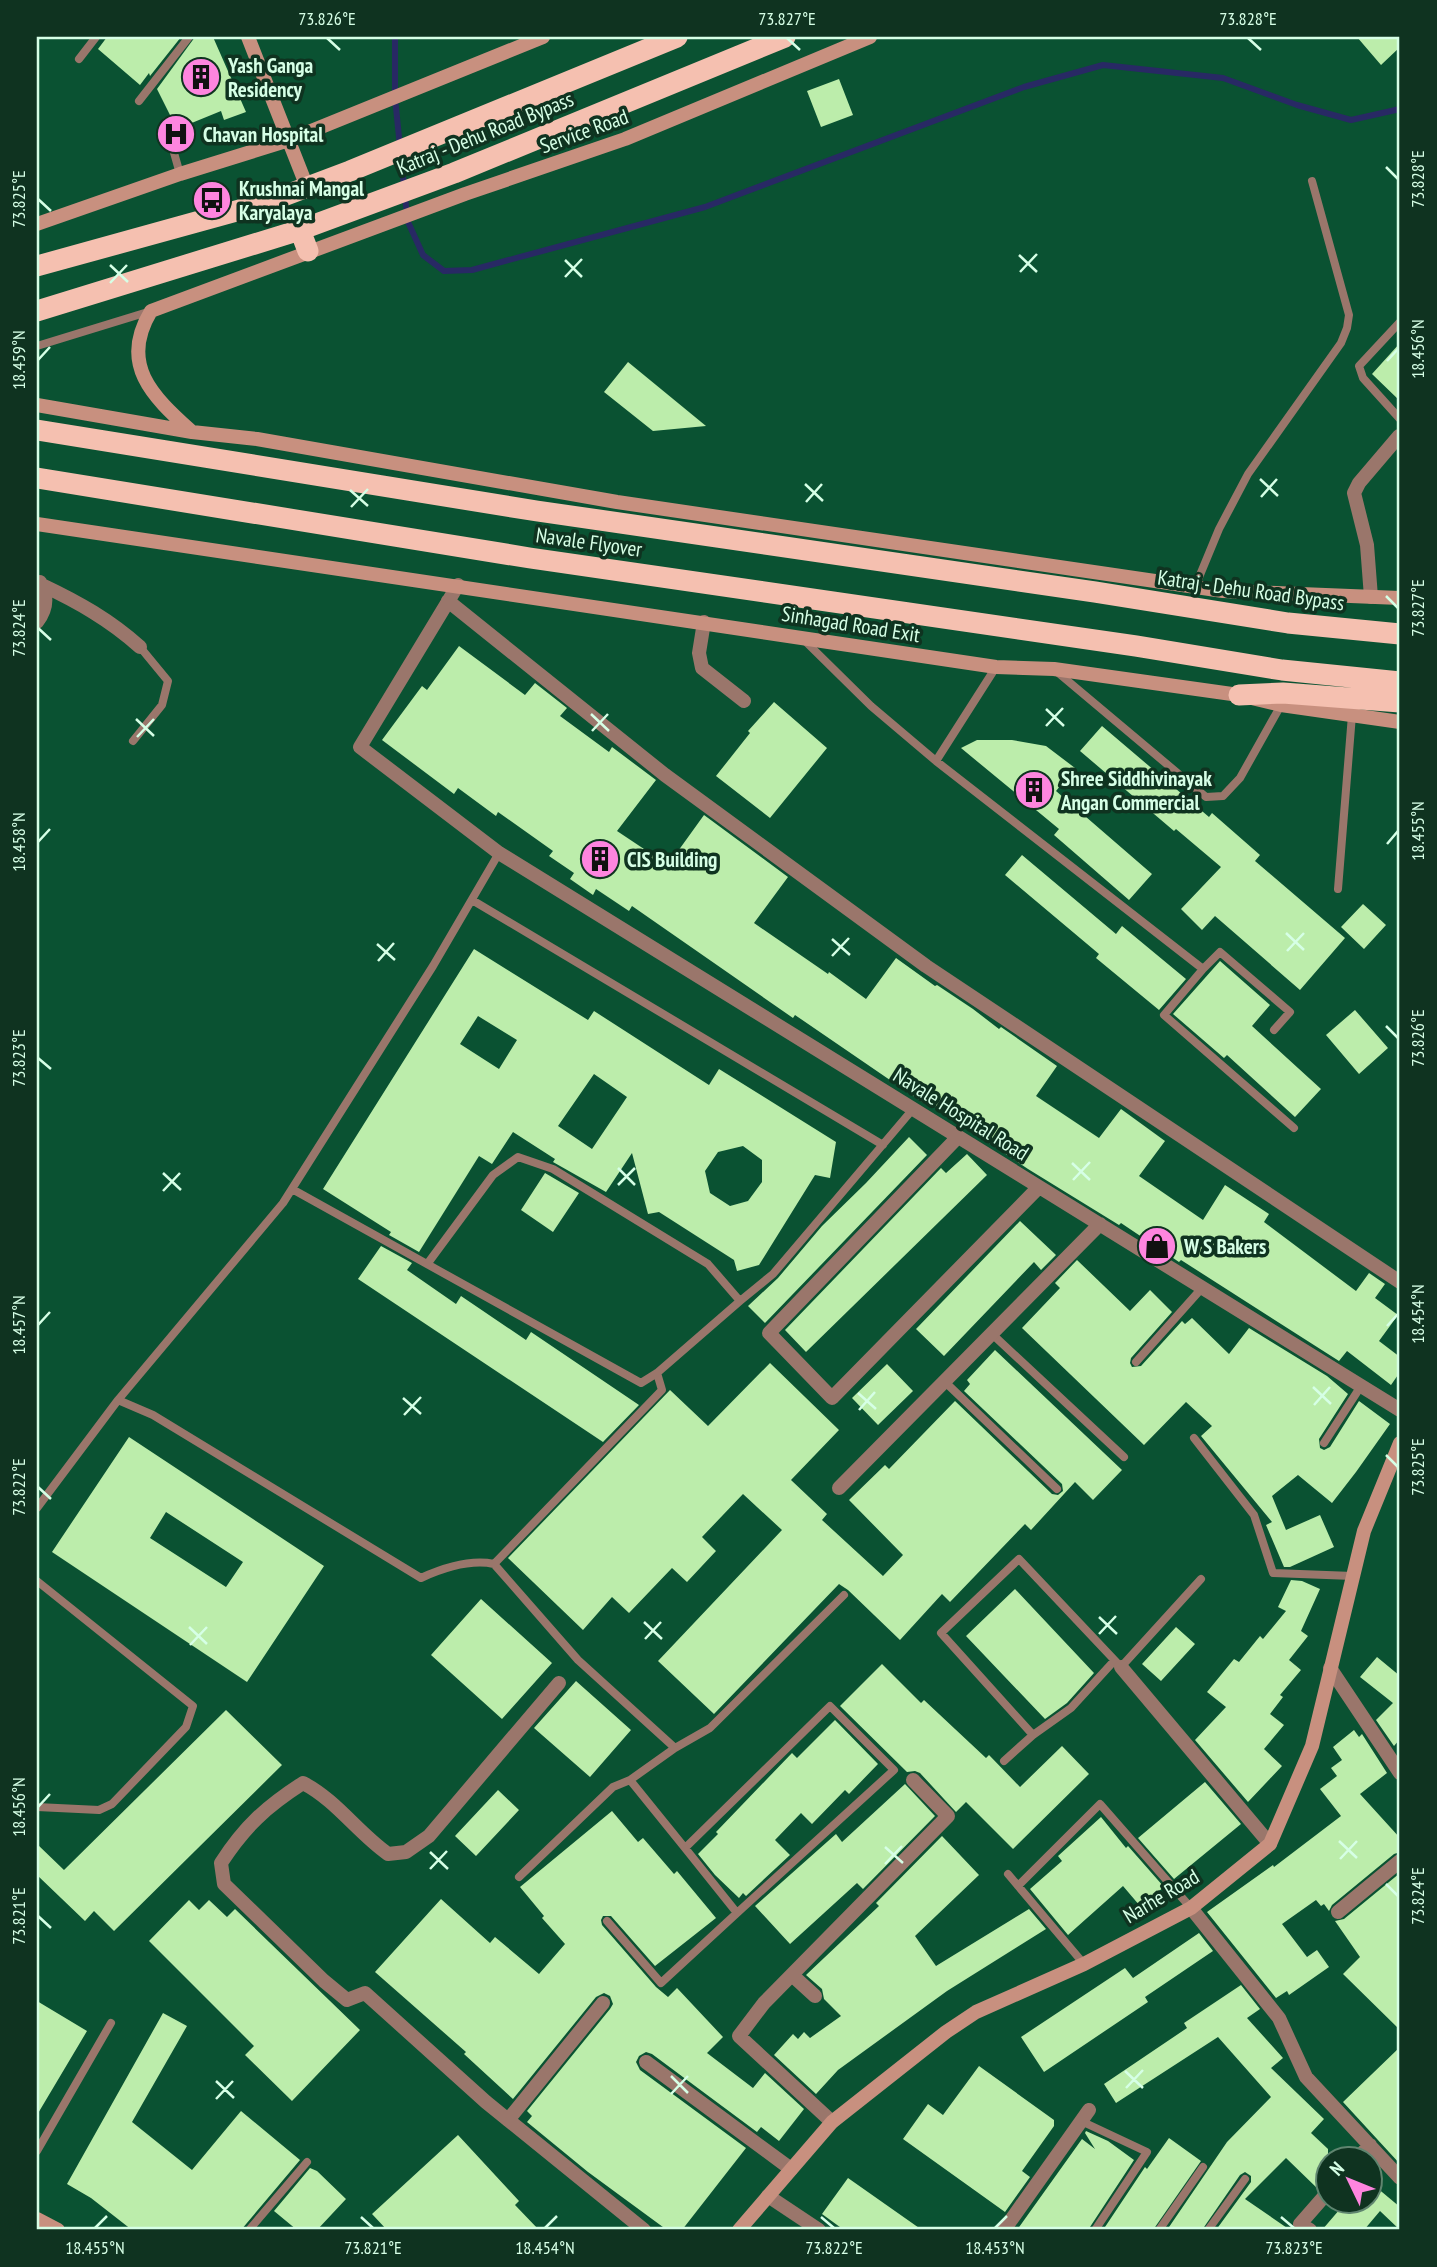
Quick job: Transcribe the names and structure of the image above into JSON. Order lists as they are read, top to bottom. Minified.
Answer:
{"streets":{"highway":["Katraj - Dehu Road Bypass","Navale Flyover"],"street":["Service Road","Sinhagad Road Exit","Navale Hospital Road","Narhe Road"]},"crossings":[["Katraj - Dehu Road Bypass","Navale Flyover"]],"places":{"building":["Yash Ganga Residency","Shree Siddhivinayak Angan Commercial","CIS Building"],"hospital":["Chavan Hospital"],"bus stop":["Krushnai Mangal Karyalaya"],"shop":["W S Bakers"]},"north":"top left","coordinates":["73.826°E","73.827°E","73.828°E","73.825°E","18.456°N","18.459°N","73.824°E","18.455°N","18.458°N","73.823°E","18.454°N","18.457°N","73.822°E","73.821°E","18.453°N"]}
